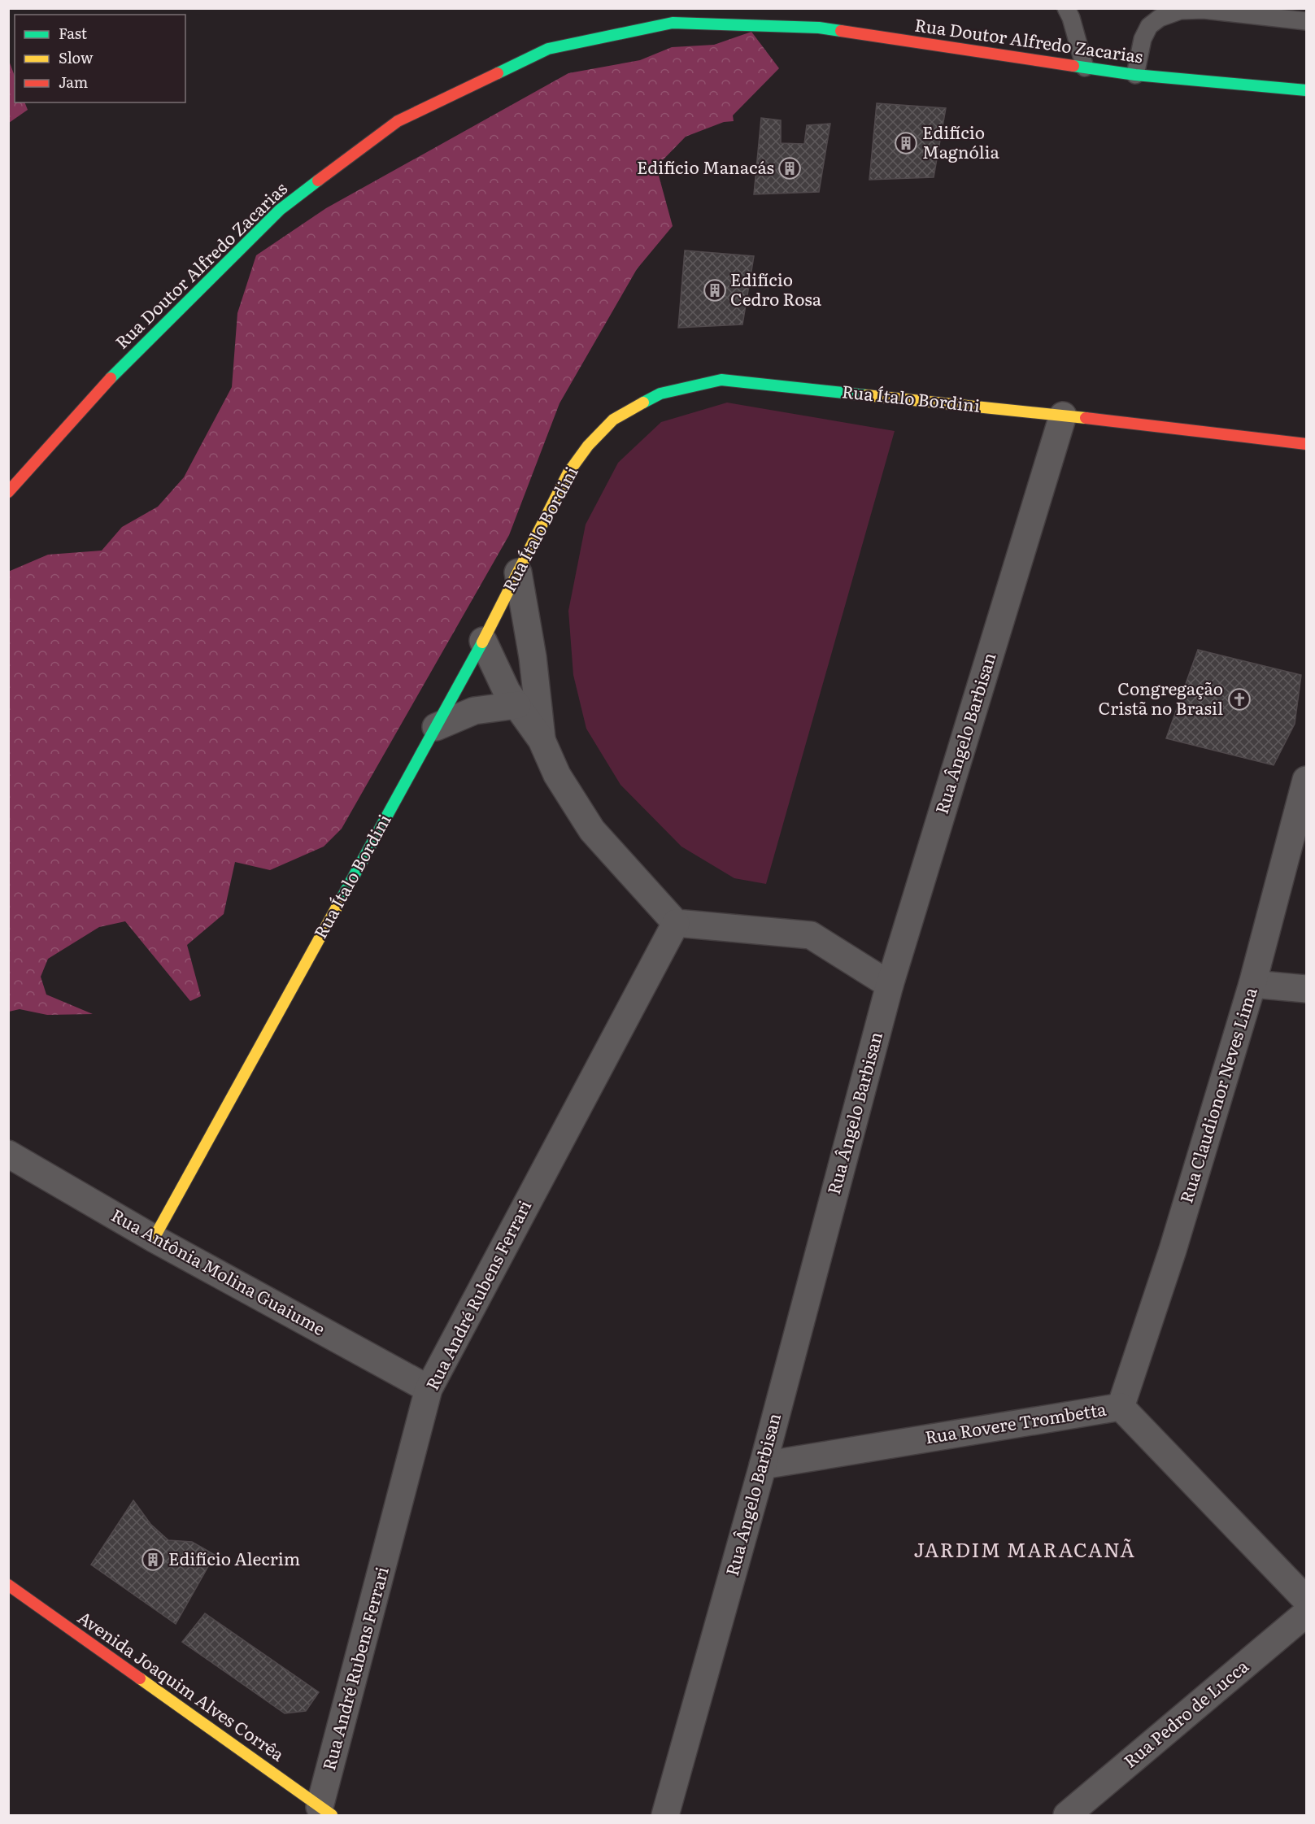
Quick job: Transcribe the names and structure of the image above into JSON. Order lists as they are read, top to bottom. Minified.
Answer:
{"streets":{"street":["Rua Doutor Alfredo Zacarias","Rua Ítalo Bordini","Rua Ângelo Barbisan","Rua Claudionor Neves Lima","Rua Antônia Molina Guaiume","Rua André Rubens Ferrari","Rua Rovere Trombetta","Avenida Joaquim Alves Corrêa","Rua Pedro de Lucca"]},"crossings":[["Rua Ítalo Bordini","Rua Ângelo Barbisan"],["Rua Ítalo Bordini","Rua Antônia Molina Guaiume"],["Rua Ângelo Barbisan","Rua Rovere Trombetta"],["Rua Claudionor Neves Lima","Rua Rovere Trombetta"],["Rua Antônia Molina Guaiume","Rua André Rubens Ferrari"],["Rua André Rubens Ferrari","Avenida Joaquim Alves Corrêa"]],"districts":["JARDIM MARACANÃ"],"places":{"building":["Edifício Magnólia","Edifício Manacás","Edifício Cedro Rosa","Edifício Alecrim"],"church":["Congregação Cristã no Brasil"]},"legend":["Fast","Slow","Jam"]}
